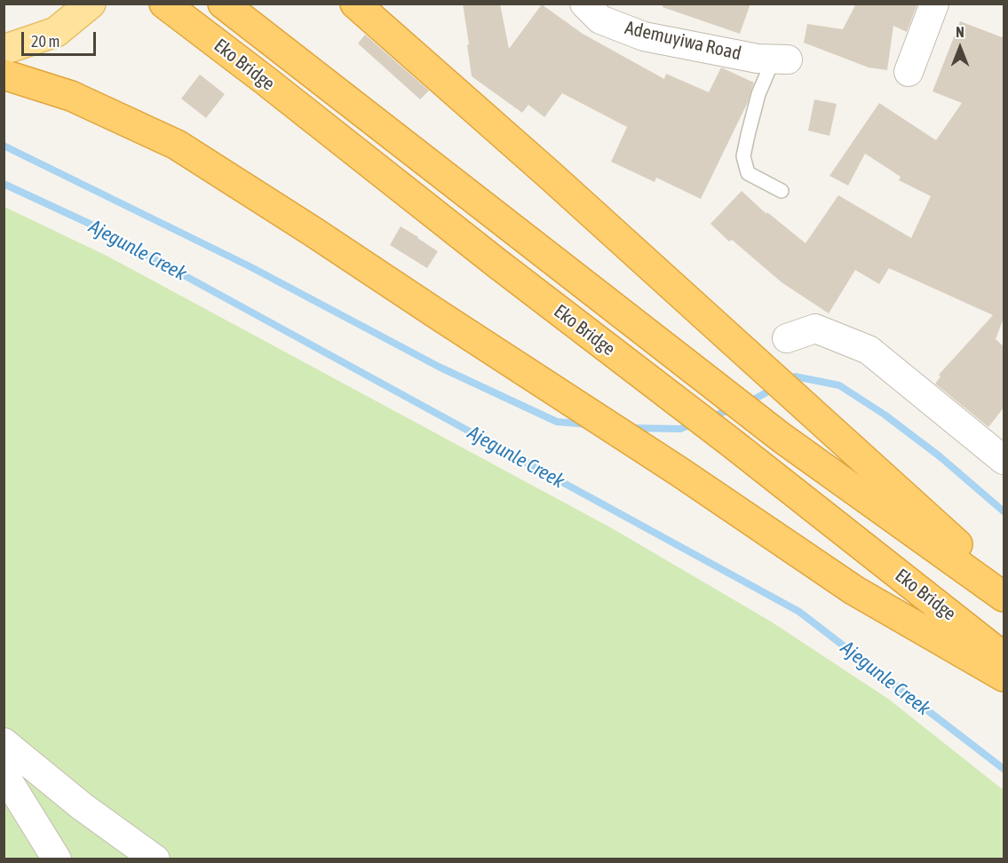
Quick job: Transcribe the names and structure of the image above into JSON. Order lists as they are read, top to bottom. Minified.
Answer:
{"streets":{"highway":["Eko Bridge"],"street":["Ademuyiwa Road"]},"water":["Ajegunle Creek"],"scale_bar":"20 m","north":"top"}
